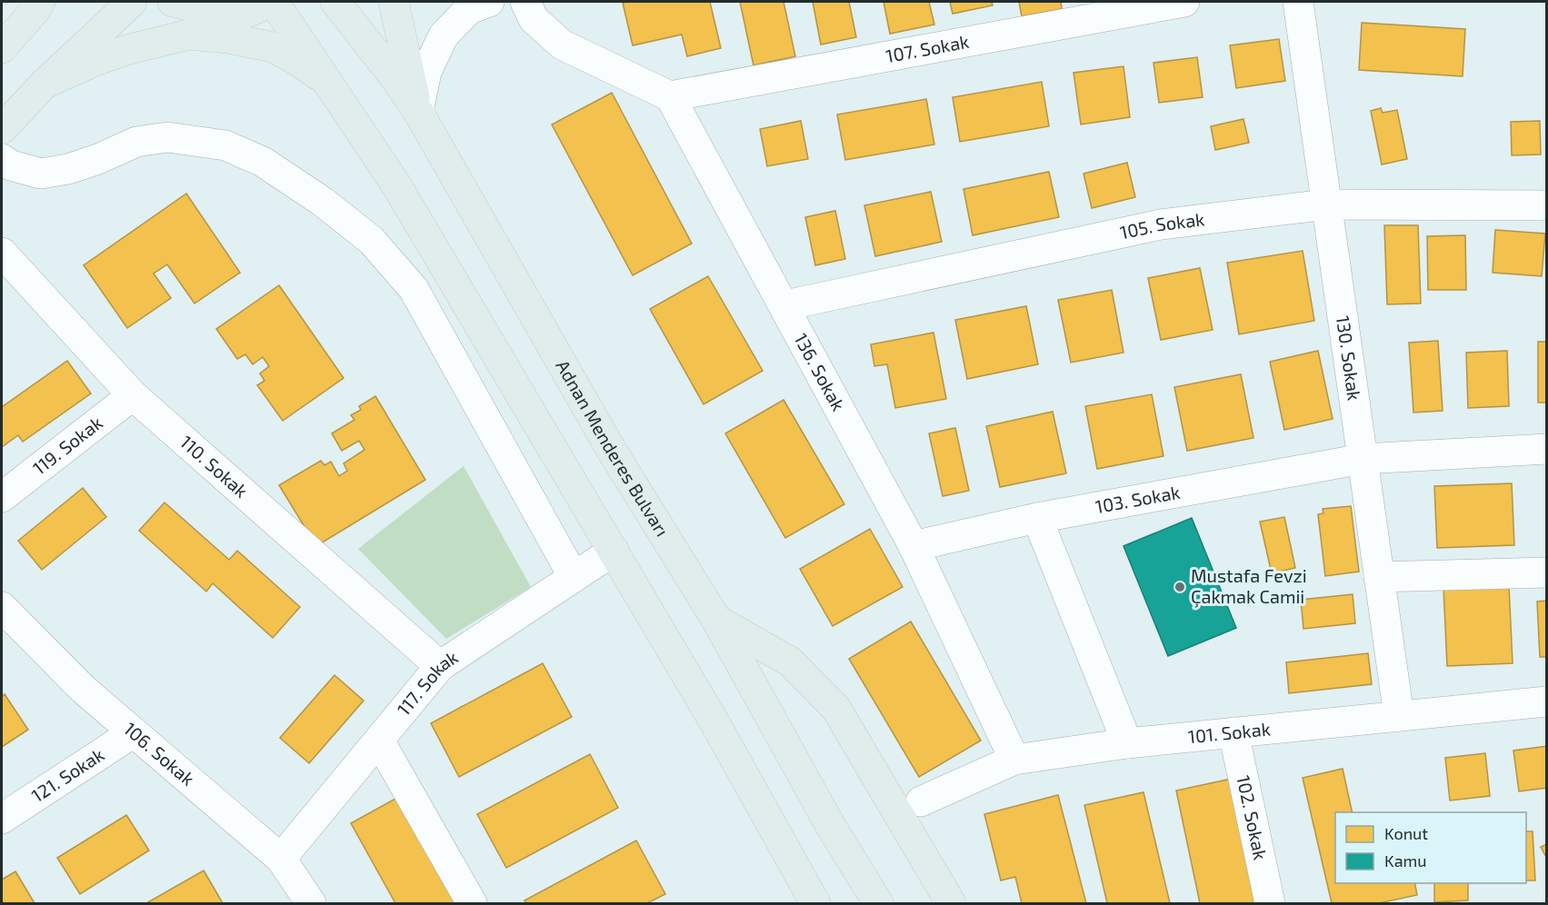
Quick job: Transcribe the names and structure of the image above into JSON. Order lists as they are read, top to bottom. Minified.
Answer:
{"streets":{"main road":["Adnan Menderes Bulvarı"],"street":["107. Sokak","105. Sokak","130. Sokak","136. Sokak","119. Sokak","110. Sokak","103. Sokak","117. Sokak","101. Sokak","106. Sokak","121. Sokak","102. Sokak"]},"crossings":[["107. Sokak","136. Sokak"],["105. Sokak","130. Sokak"],["105. Sokak","136. Sokak"],["130. Sokak","103. Sokak"],["130. Sokak","101. Sokak"],["136. Sokak","103. Sokak"],["136. Sokak","101. Sokak"],["119. Sokak","110. Sokak"],["110. Sokak","117. Sokak"],["117. Sokak","106. Sokak"],["101. Sokak","102. Sokak"],["106. Sokak","121. Sokak"]],"places":["Mustafa Fevzi Çakmak Camii"],"legend":["Konut","Kamu"]}
